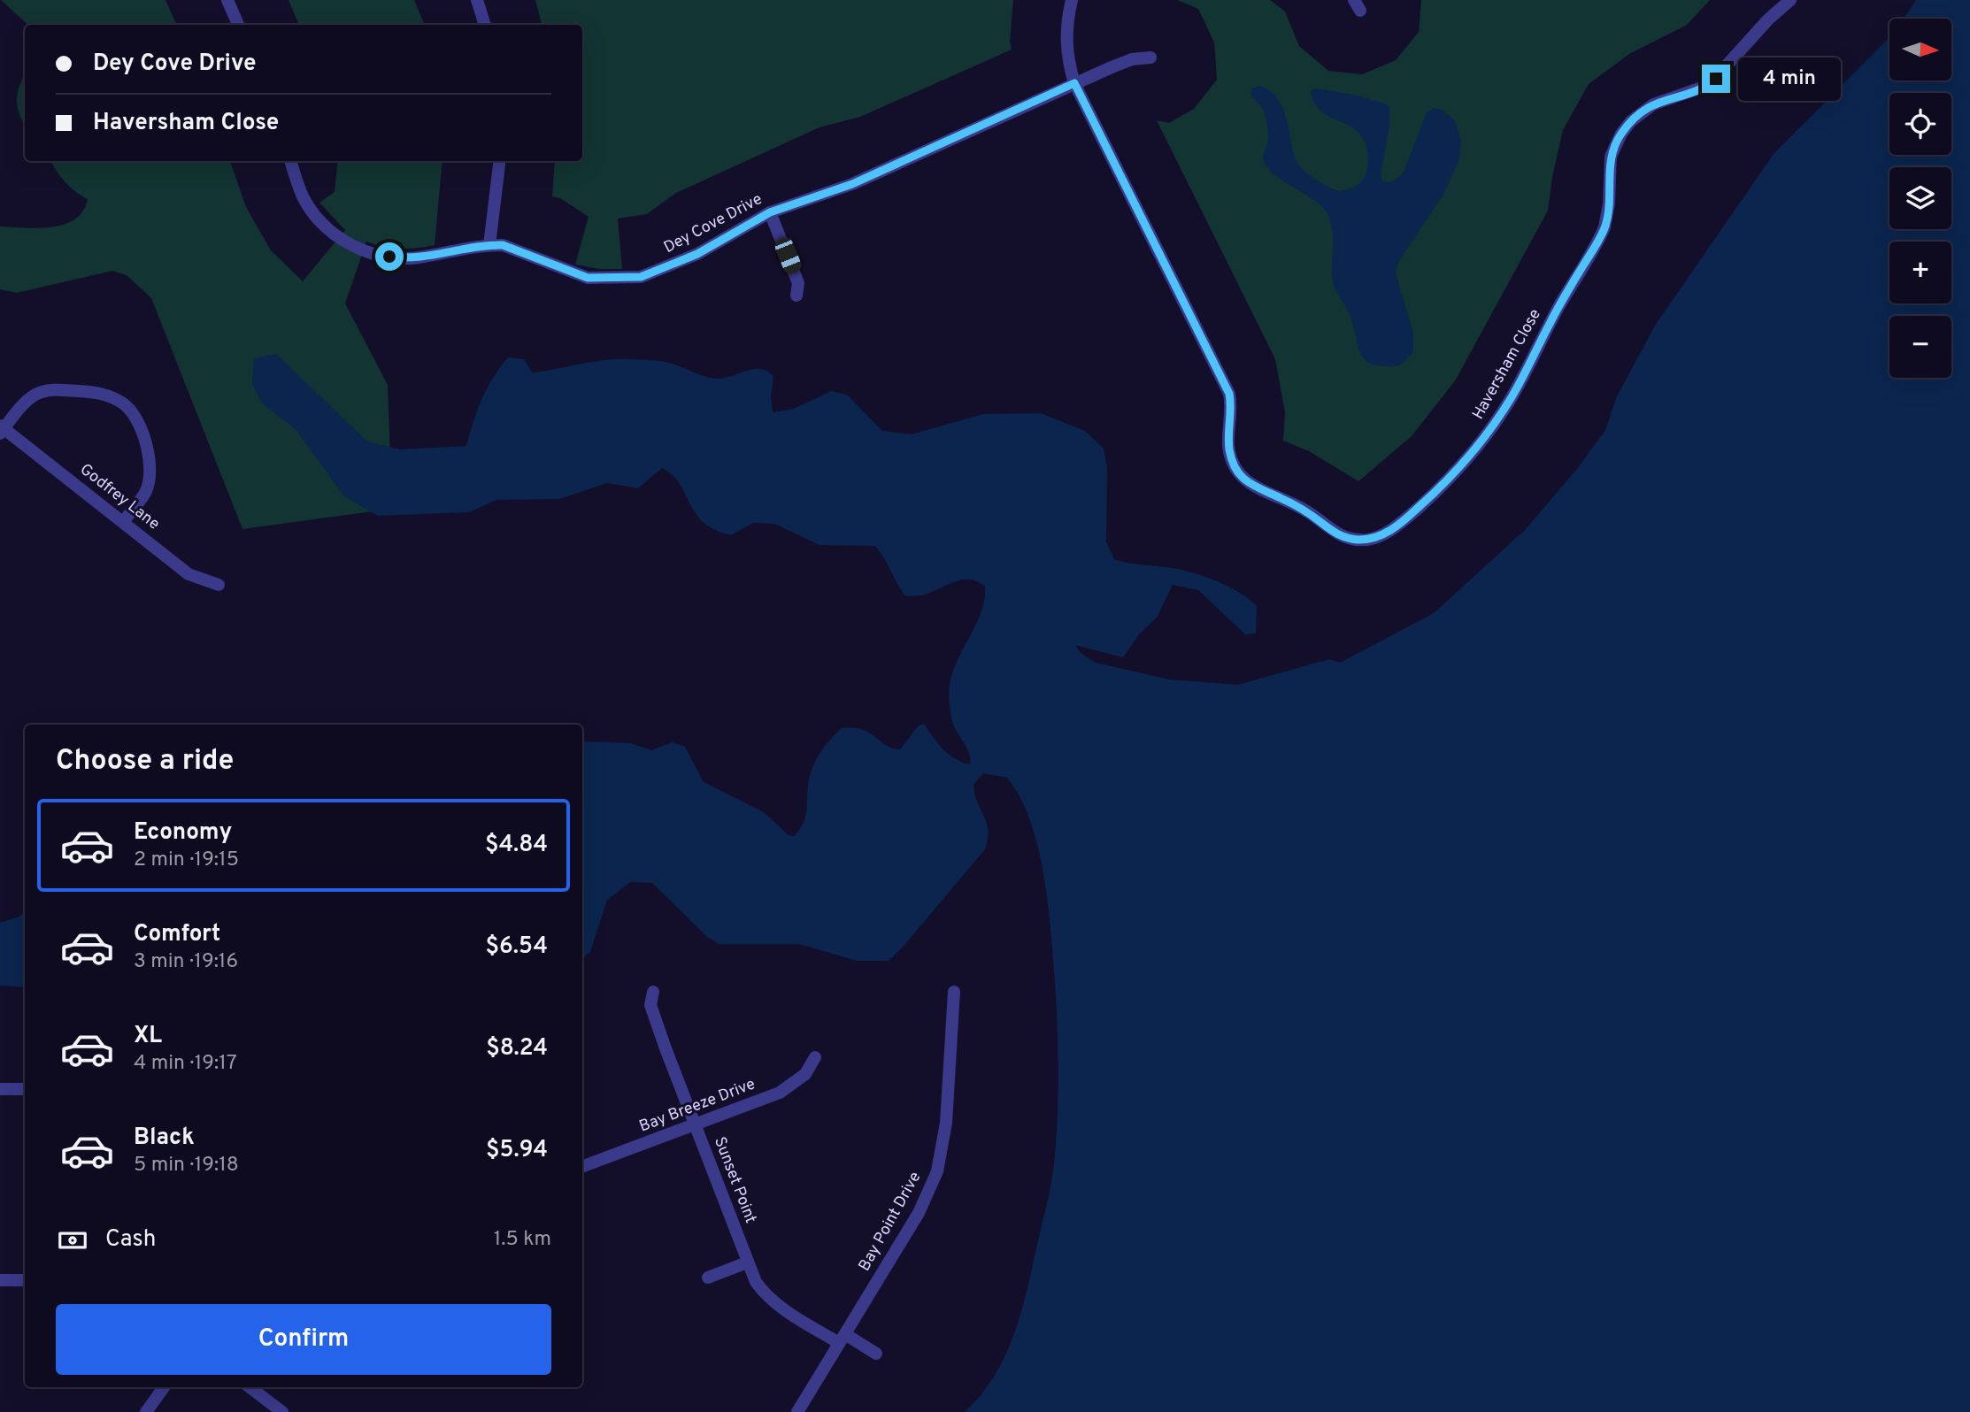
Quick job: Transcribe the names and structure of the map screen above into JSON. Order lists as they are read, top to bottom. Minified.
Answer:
{"streets":{"street":["Dey Cove Drive","Haversham Close","Godfrey Lane","Bay Breeze Drive","Sunset Point","Bay Point Drive"]},"crossings":[["Dey Cove Drive","Haversham Close"],["Bay Breeze Drive","Sunset Point"],["Sunset Point","Bay Point Drive"]],"north":"right","page":{"map_buttons":["+","−"],"banner":["Dey Cove Drive","Haversham Close"],"bubble":"4 min","heading":"Choose a ride","list":[{"name":"Economy","note":"2 min · 19:15","value":"$4.84"},{"name":"Comfort","note":"3 min · 19:16","value":"$6.54"},{"name":"XL","note":"4 min · 19:17","value":"$8.24"},{"name":"Black","note":"5 min · 19:18","value":"$5.94"}],"pay":["Cash","1.5 km"],"buttons":"Confirm"}}
